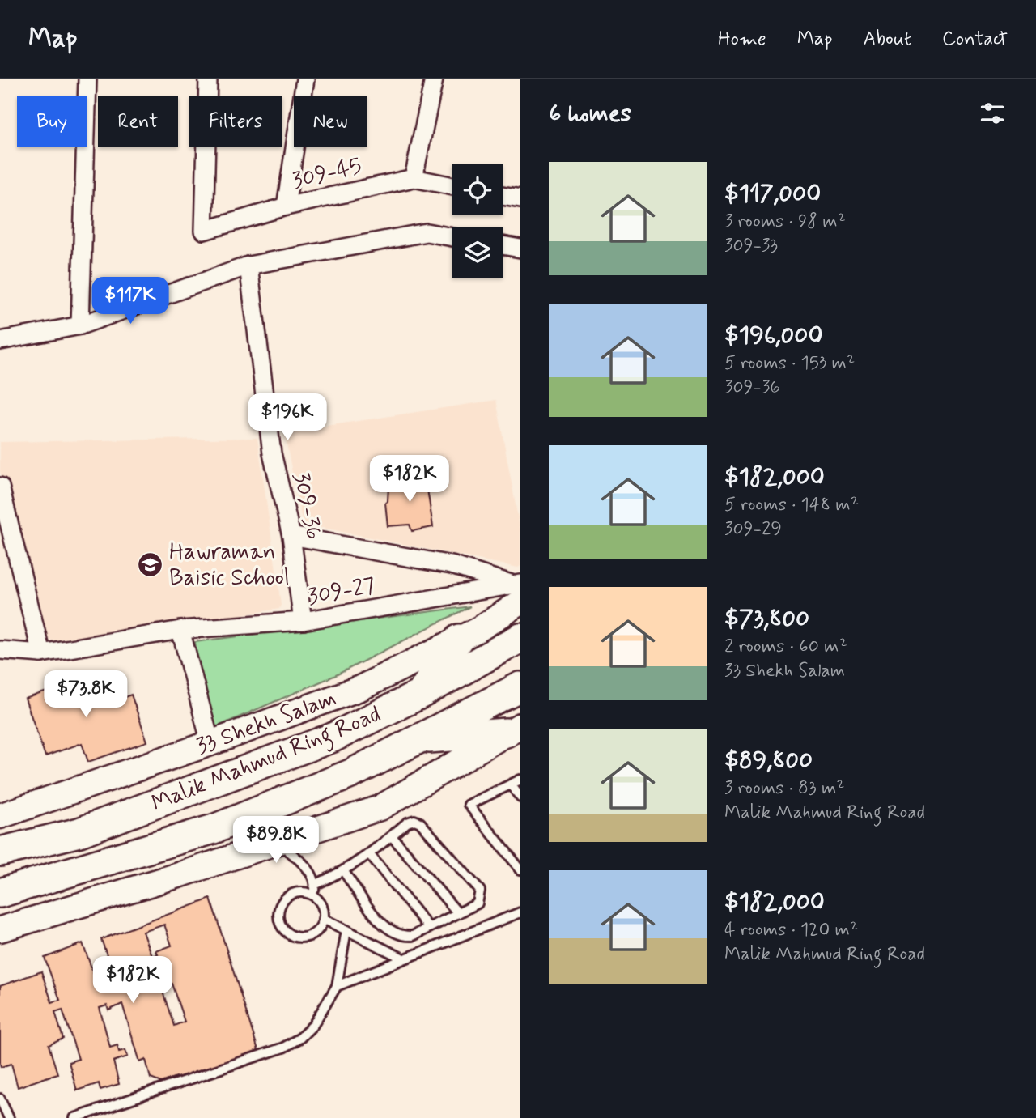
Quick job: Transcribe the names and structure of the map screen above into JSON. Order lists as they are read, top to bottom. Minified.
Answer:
{"streets":{"highway":["Malik Mahmud Ring Road"],"main road":["33 Shekh Salam"],"street":["309-45","309-36","309-27"]},"crossings":[["309-36","309-27"],["309-27","33 Shekh Salam"]],"places":{"school or university":["Hawraman Baisic School"]},"page":{"header":"Map","nav":["Home","Map","About","Contact"],"heading":"6 homes","chip":["Buy","Rent","Filters","New"],"list":[{"name":"$117,000","note":"3 rooms · 98 m² · 309-33"},{"name":"$196,000","note":"5 rooms · 153 m² · 309-36"},{"name":"$182,000","note":"5 rooms · 148 m² · 309-29"},{"name":"$73,800","note":"2 rooms · 60 m² · 33 Shekh Salam"},{"name":"$89,800","note":"3 rooms · 83 m² · Malik Mahmud Ring Road"},{"name":"$182,000","note":"4 rooms · 120 m² · Malik Mahmud Ring Road"}],"price":["$117K","$196K","$182K","$73.8K","$89.8K","$182K"]}}
